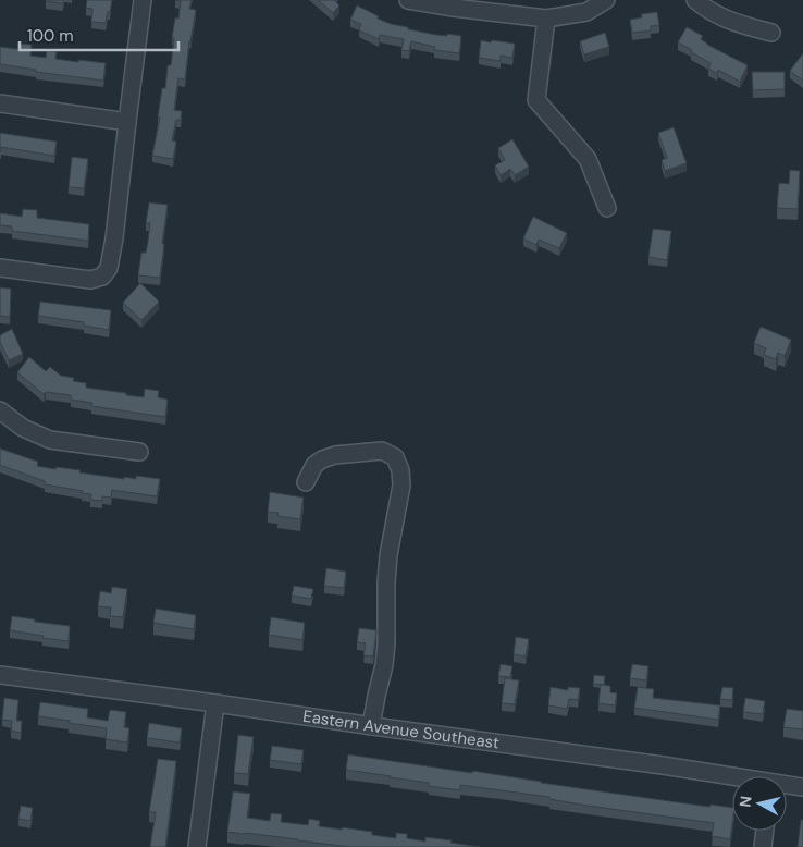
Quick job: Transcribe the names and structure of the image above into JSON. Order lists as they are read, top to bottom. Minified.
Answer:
{"streets":{"street":["Eastern Avenue Southeast"]},"scale_bar":"100 m","north":"left"}
